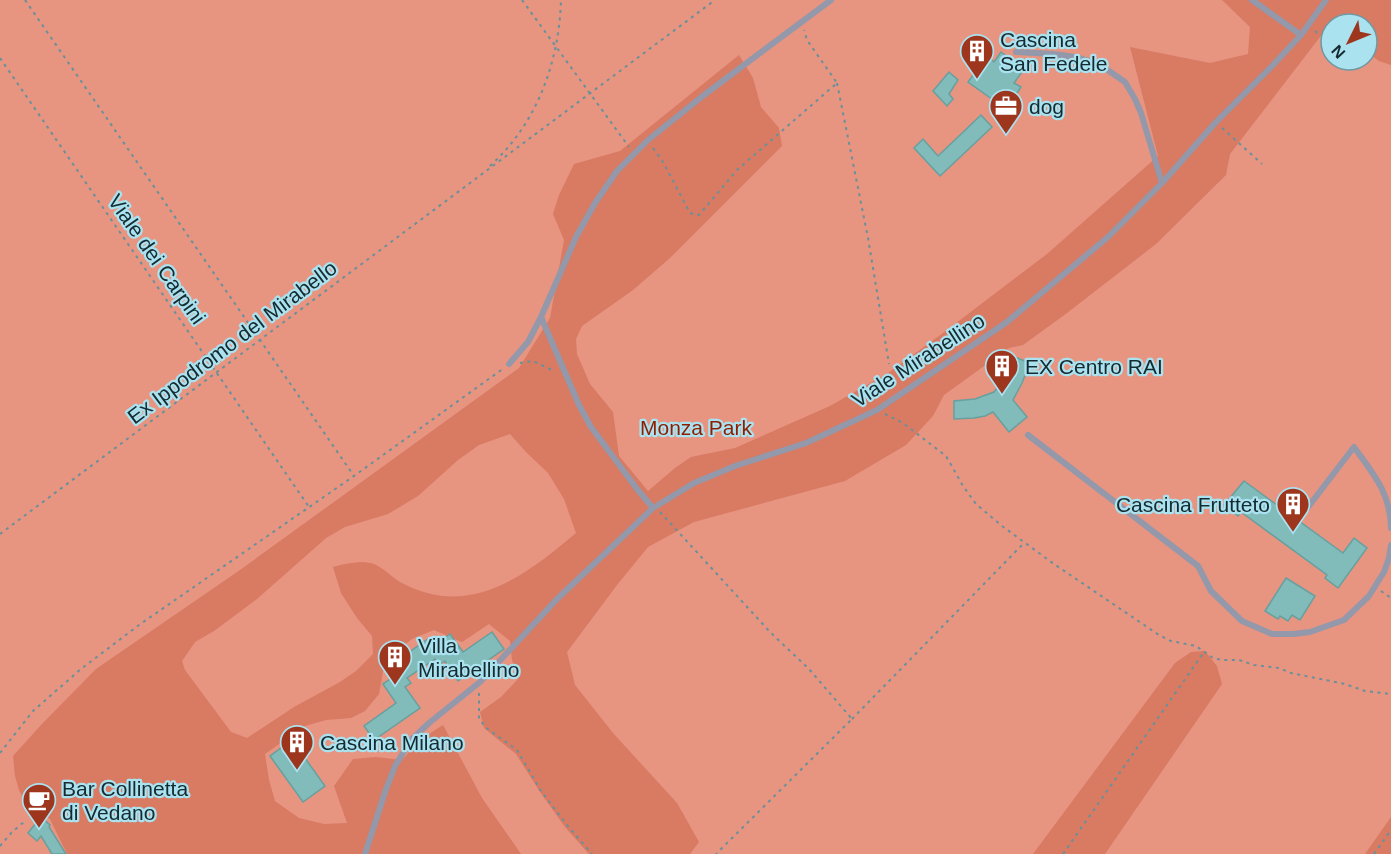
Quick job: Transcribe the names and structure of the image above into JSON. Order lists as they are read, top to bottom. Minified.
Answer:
{"streets":{"lane":["Viale Mirabellino"],"path":["Viale dei Carpini","Ex Ippodromo del Mirabello"]},"crossings":[["Viale dei Carpini","Ex Ippodromo del Mirabello"]],"parks":["Monza Park"],"places":{"building":["Cascina San Fedele","EX Centro RAI","Cascina Frutteto","Villa Mirabellino","Cascina Milano"],"office":["dog"],"cafe":["Bar Collinetta di Vedano"]},"north":"bottom left"}
